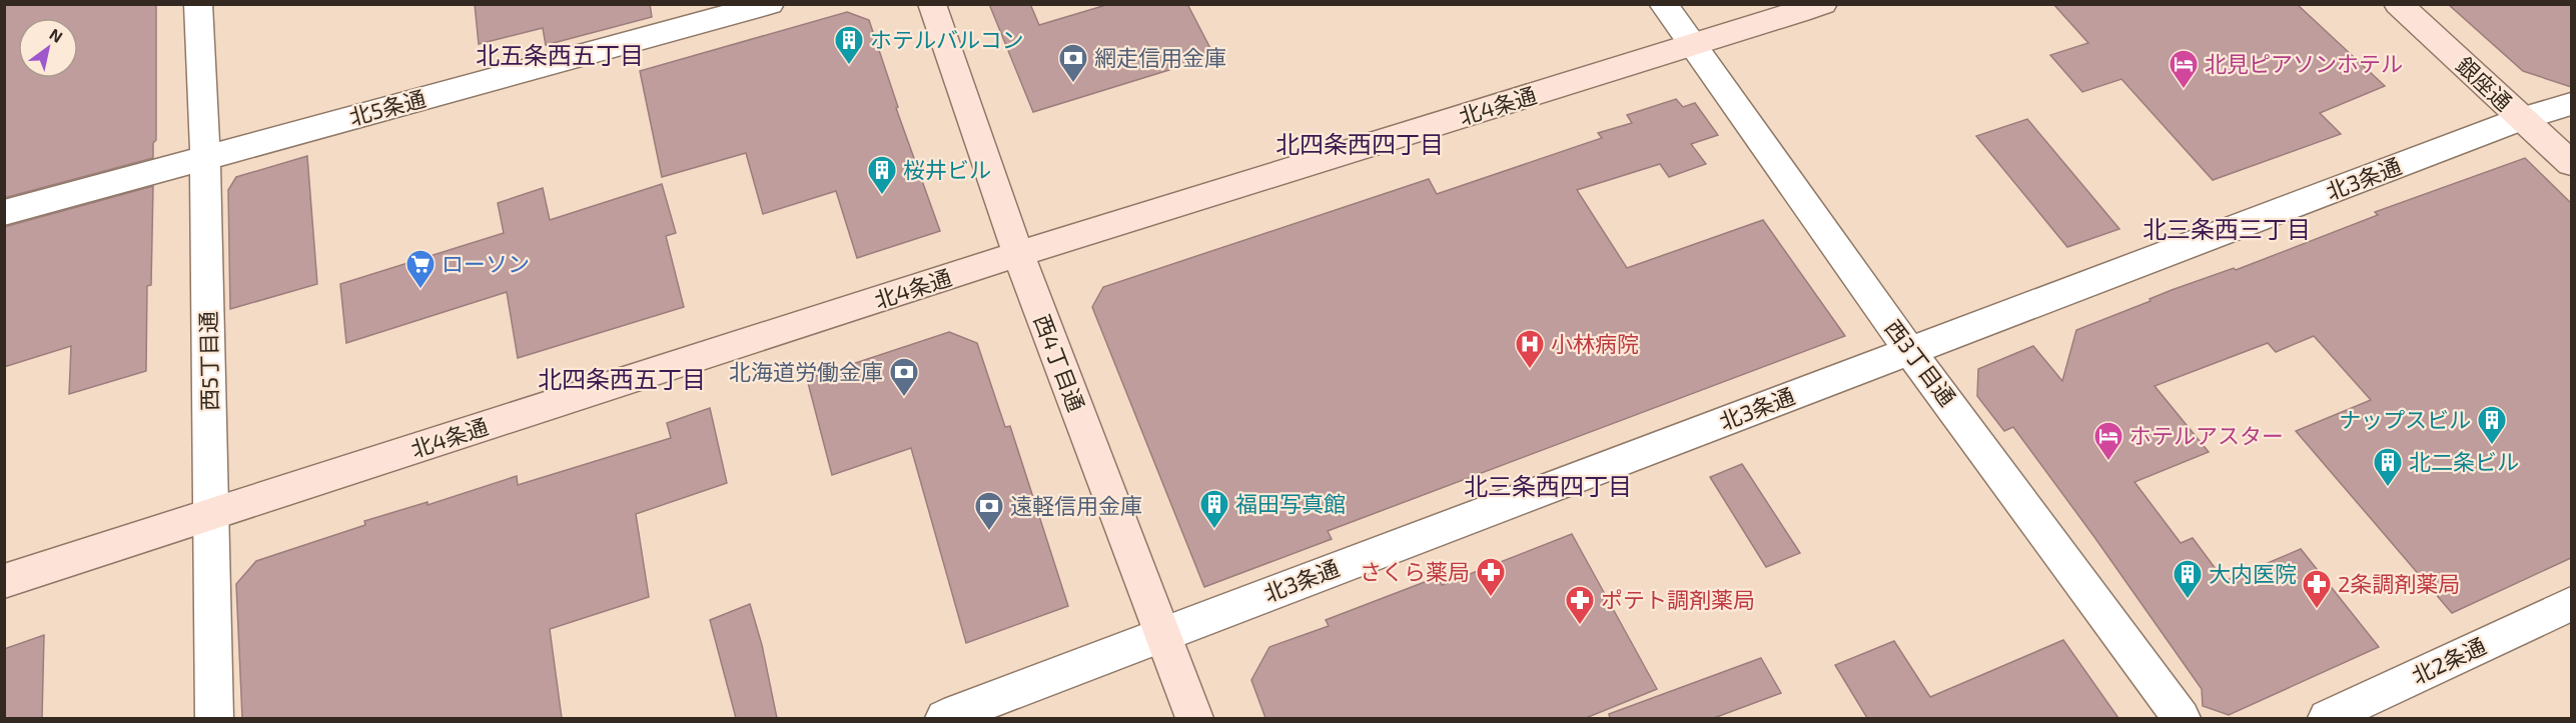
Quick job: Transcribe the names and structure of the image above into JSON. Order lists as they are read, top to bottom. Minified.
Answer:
{"streets":{"street":["銀座通","北4条通","北5条通","北3条通","西5丁目通","西4丁目通","西3丁目通","北2条通"]},"crossings":[["銀座通","北3条通"],["北4条通","西5丁目通"],["北4条通","西4丁目通"],["北4条通","西3丁目通"],["北5条通","西5丁目通"],["北3条通","西4丁目通"],["北3条通","西3丁目通"]],"districts":["北五条西五丁目","北四条西四丁目","北三条西三丁目","北四条西五丁目","北三条西四丁目"],"places":{"building":["ホテルバルコン","桜井ビル","ナップスビル","北二条ビル","福田写真館","大内医院"],"bank":["網走信用金庫","北海道労働金庫","遠軽信用金庫"],"hotel":["北見ピアソンホテル","ホテルアスター"],"supermarket":["ローソン"],"hospital":["小林病院"],"pharmacy":["さくら薬局","2条調剤薬局","ポテト調剤薬局"]},"north":"top right"}
